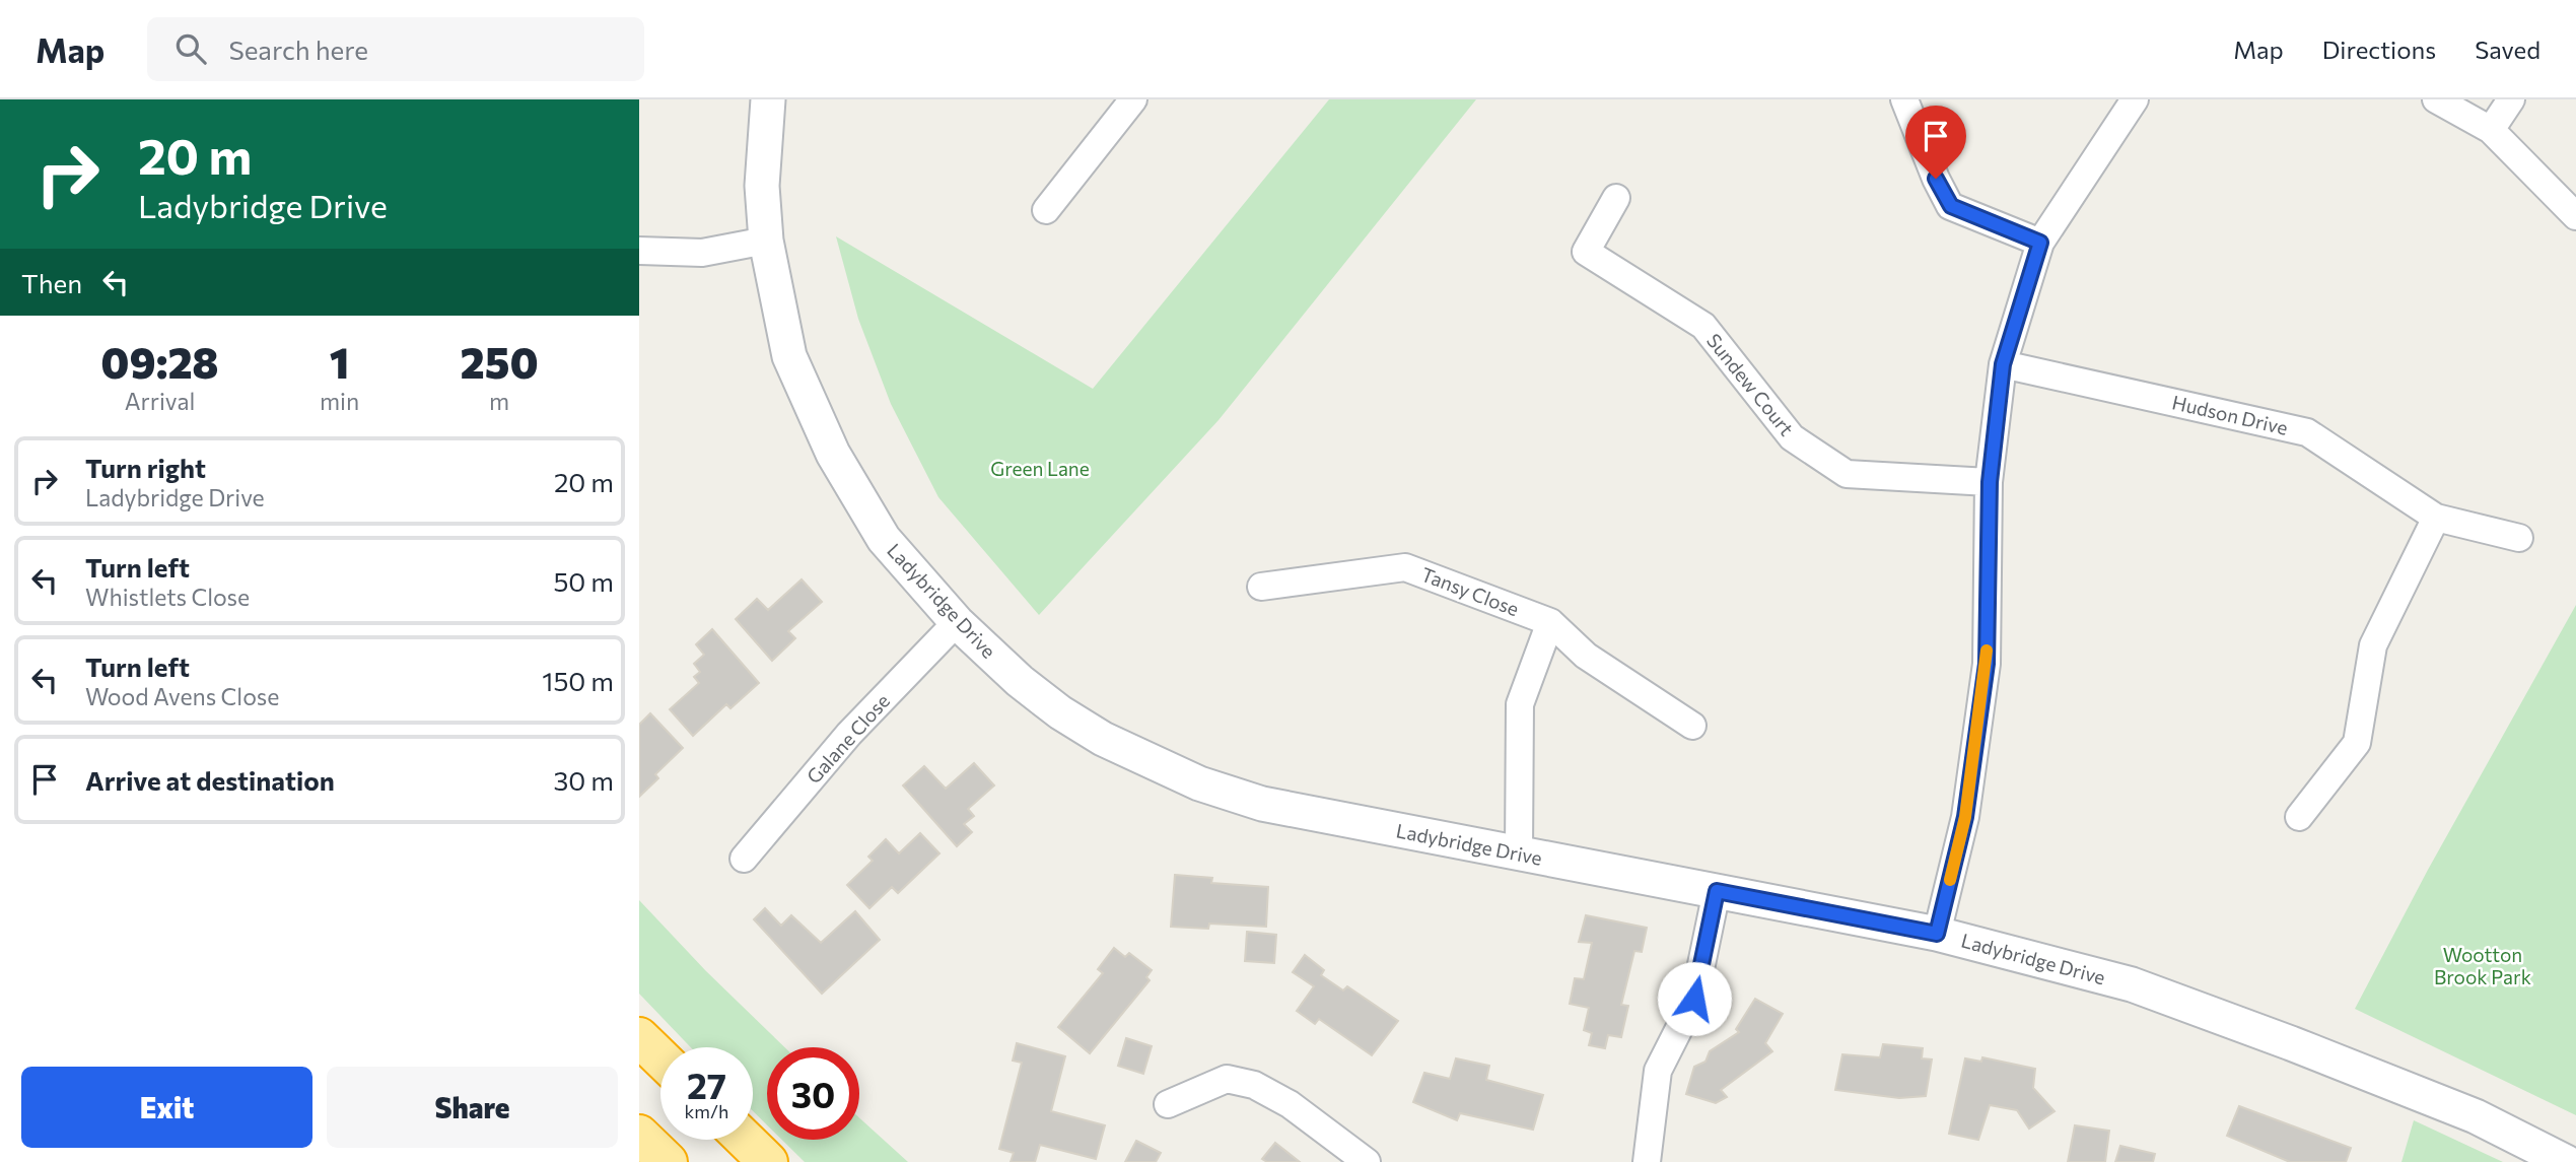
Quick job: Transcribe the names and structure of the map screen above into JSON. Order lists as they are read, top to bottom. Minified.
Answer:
{"streets":{"street":["Sundew Court","Hudson Drive","Tansy Close","Ladybridge Drive","Galane Close"]},"crossings":[["Ladybridge Drive","Galane Close"]],"parks":["Green Lane","Wootton Brook Park"],"page":{"header":"Map","search":"Search here","nav":["Map","Directions","Saved"],"turn":["20 m","Ladybridge Drive"],"then":"Then","eta":["09:28","Arrival","1","min","250","m"],"list":[{"name":"Turn right","note":"Ladybridge Drive","value":"20 m"},{"name":"Turn left","note":"Whistlets Close","value":"50 m"},{"name":"Turn left","note":"Wood Avens Close","value":"150 m"},{"name":"Arrive at destination","value":"30 m"}],"speed":"27 km/h","limit":"30","buttons":["Exit","Share"]}}
